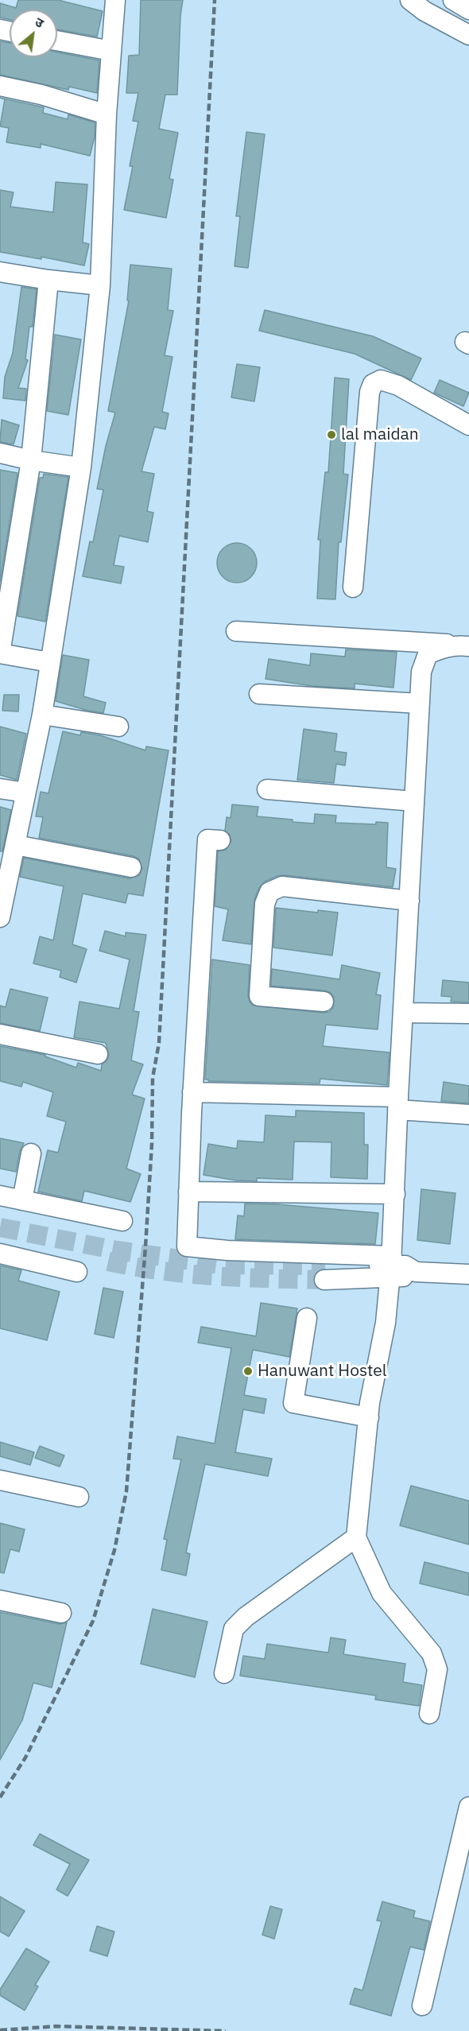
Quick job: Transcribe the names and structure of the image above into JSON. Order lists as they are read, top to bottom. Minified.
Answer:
{"places":["lal maidan","Hanuwant Hostel"],"north":"top right"}
